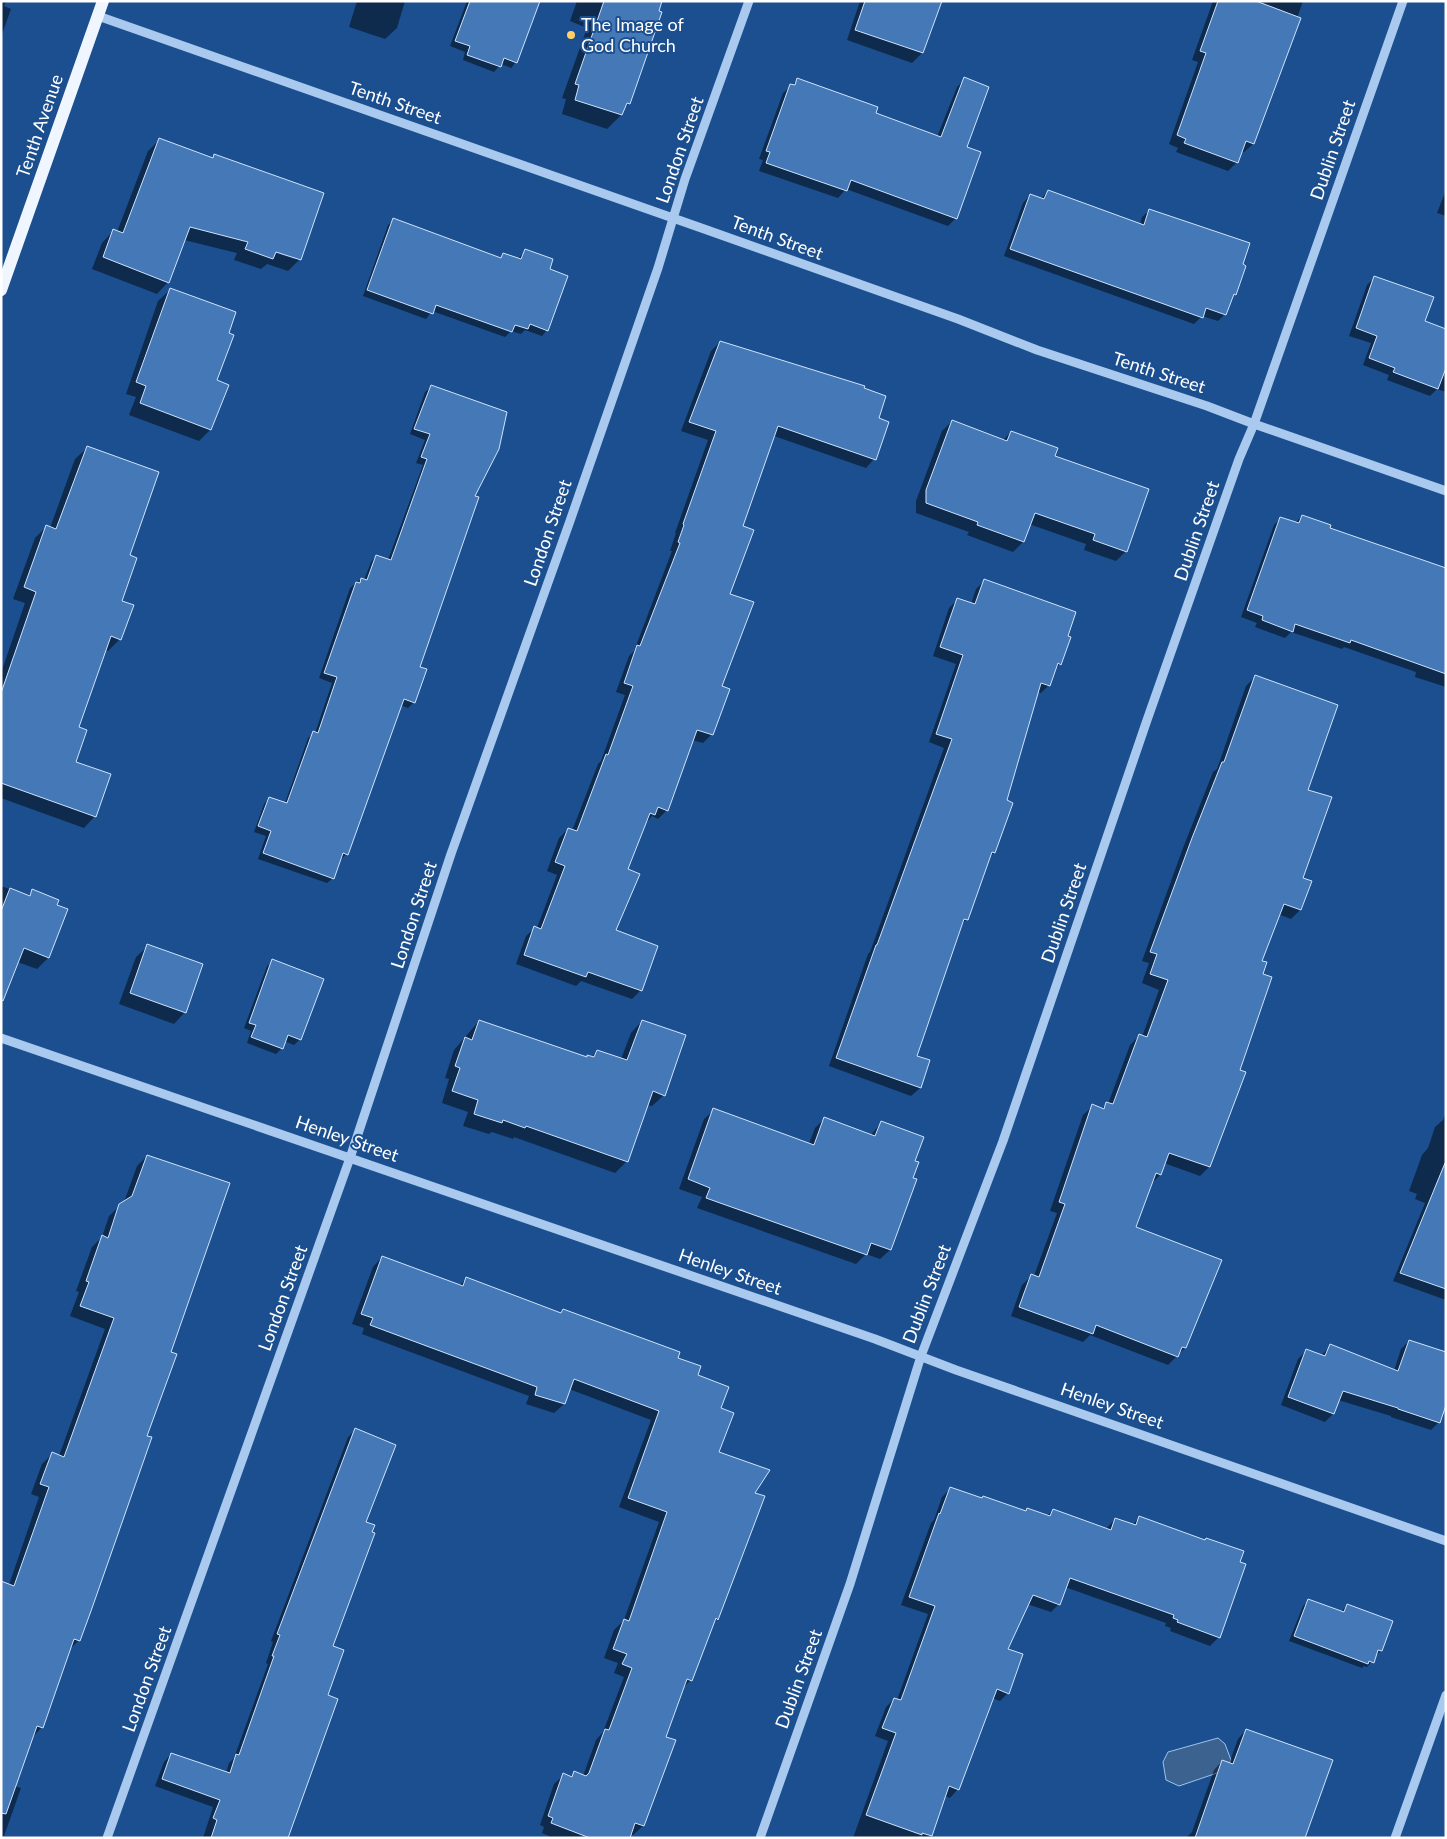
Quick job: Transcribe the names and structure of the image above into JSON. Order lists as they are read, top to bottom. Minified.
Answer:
{"streets":{"main road":["Tenth Avenue"],"street":["Tenth Street","London Street","Dublin Street","Henley Street"]},"crossings":[["Tenth Street","Tenth Avenue"],["Tenth Street","London Street"],["Tenth Street","Dublin Street"],["London Street","Henley Street"],["Dublin Street","Henley Street"]],"places":["The Image of God Church"]}
